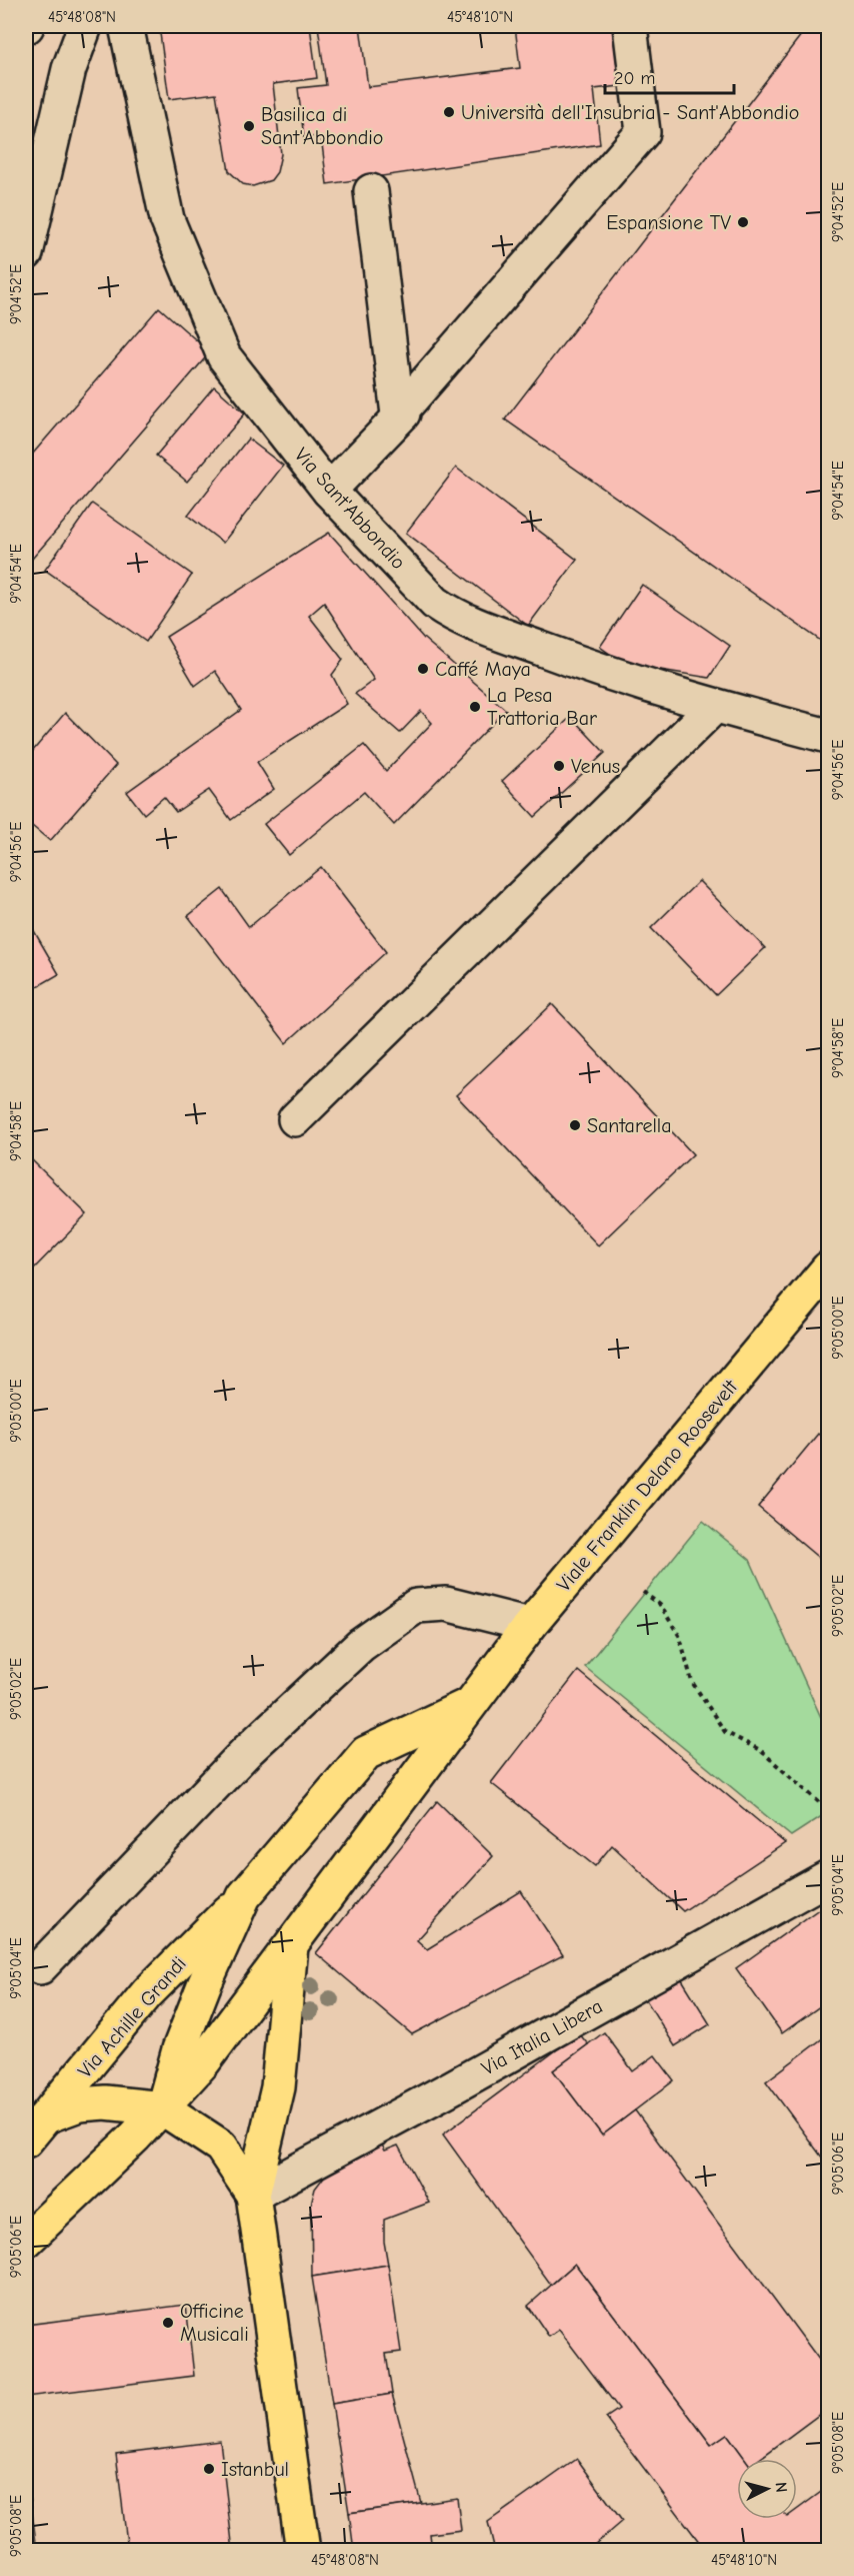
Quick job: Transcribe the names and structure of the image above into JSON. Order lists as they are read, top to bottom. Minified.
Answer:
{"streets":{"main road":["Viale Franklin Delano Roosevelt","Via Achille Grandi"],"street":["Via Sant'Abbondio","Via Italia Libera"]},"crossings":[["Viale Franklin Delano Roosevelt","Via Achille Grandi"]],"places":["Università dell'Insubria - Sant'Abbondio","Basilica di Sant'Abbondio","Espansione TV","Caffé Maya","La Pesa Trattoria Bar","Venus","Santarella","Officine Musicali","Istanbul"],"scale_bar":"20 m","north":"right","coordinates":["45°48'08\"N","45°48'10\"N","9°04'52\"E","9°04'54\"E","9°04'56\"E","9°04'58\"E","9°05'00\"E","9°05'02\"E","9°05'04\"E","9°05'06\"E","9°05'08\"E"]}
